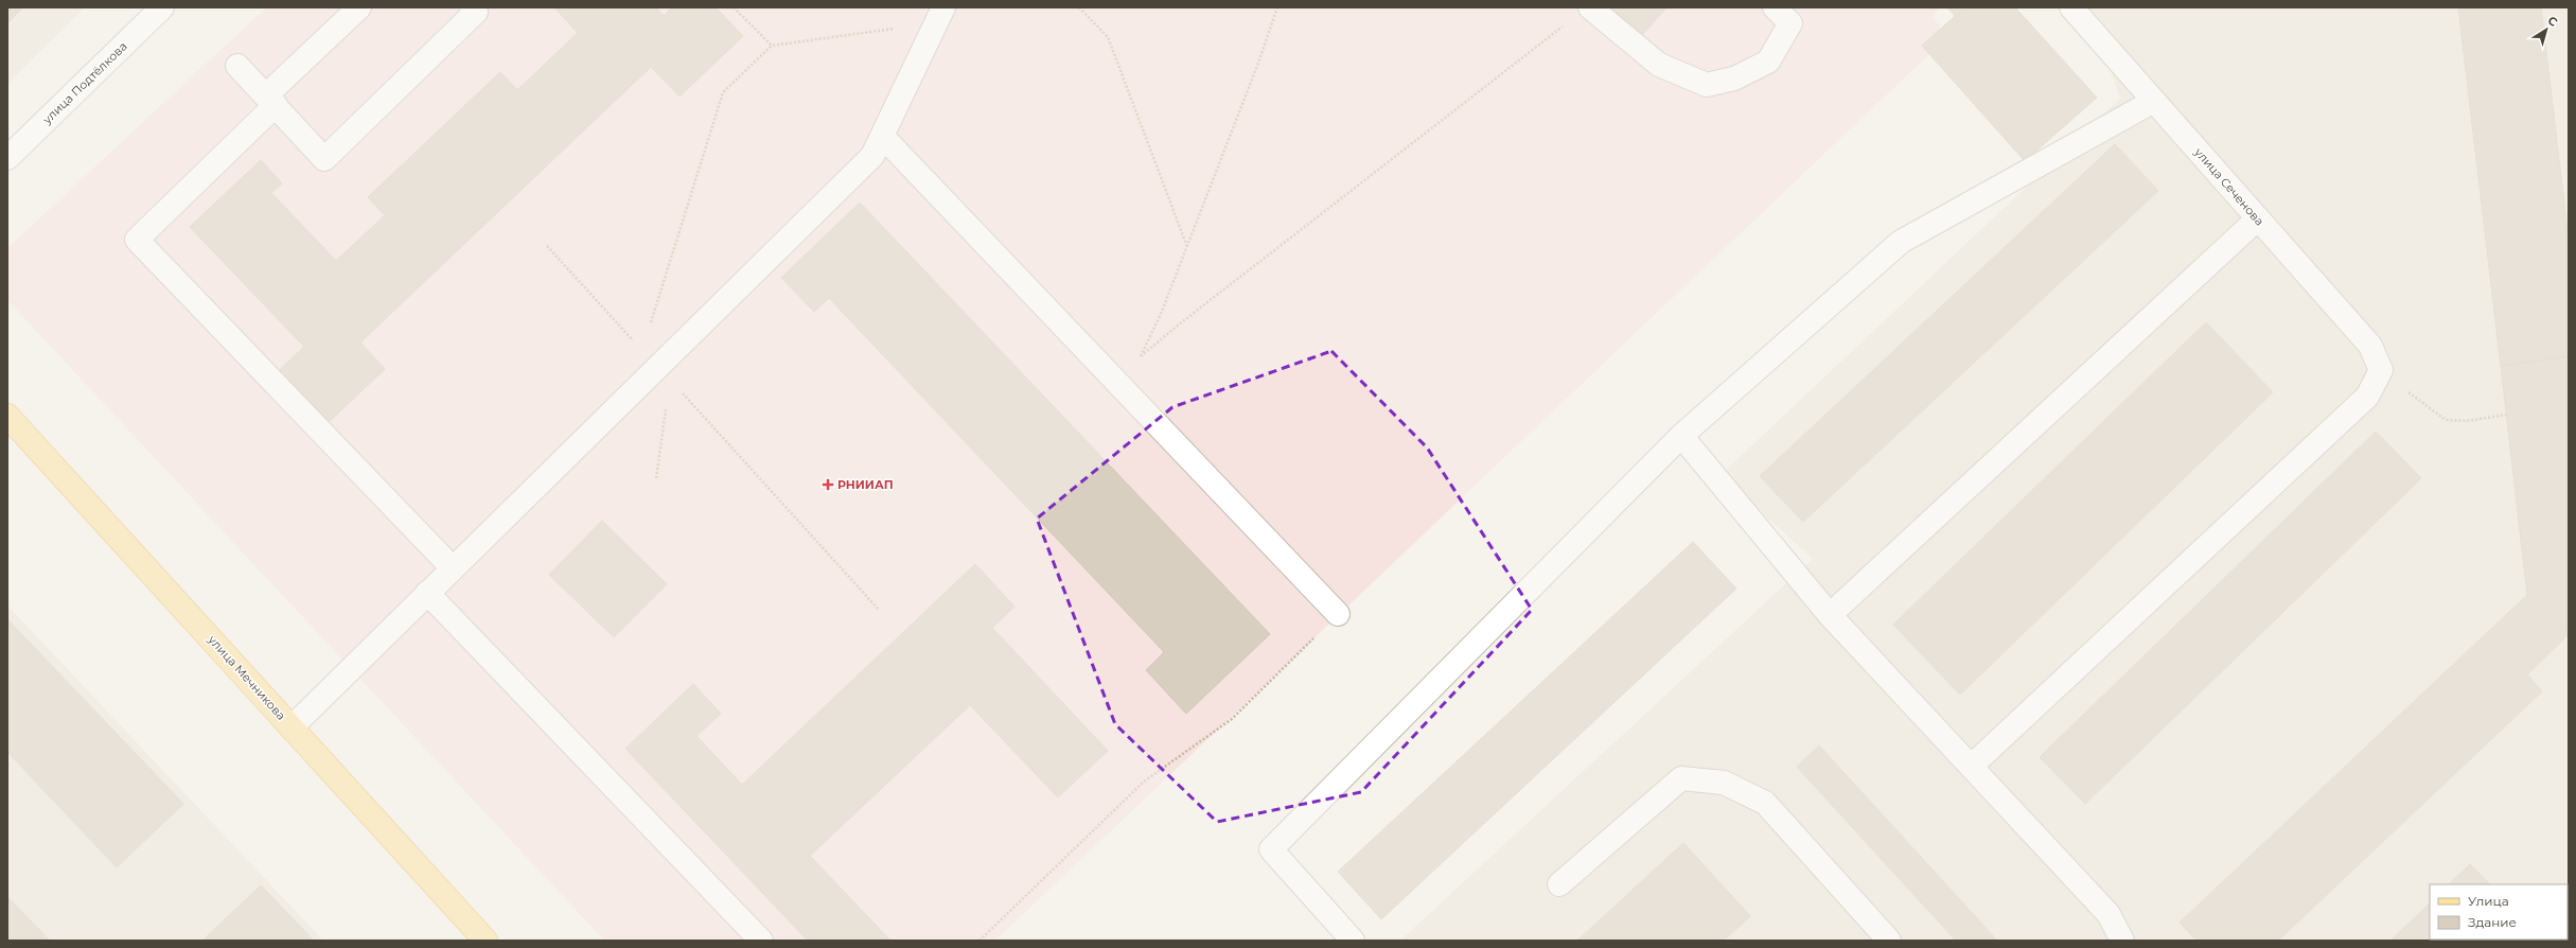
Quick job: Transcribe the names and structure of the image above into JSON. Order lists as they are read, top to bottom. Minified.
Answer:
{"streets":{"main road":["улица Мечникова"],"street":["улица Подтёлкова","улица Сеченова"]},"places":{"health":["РНИИАП"]},"legend":["Улица","Здание"],"north":"top right"}
